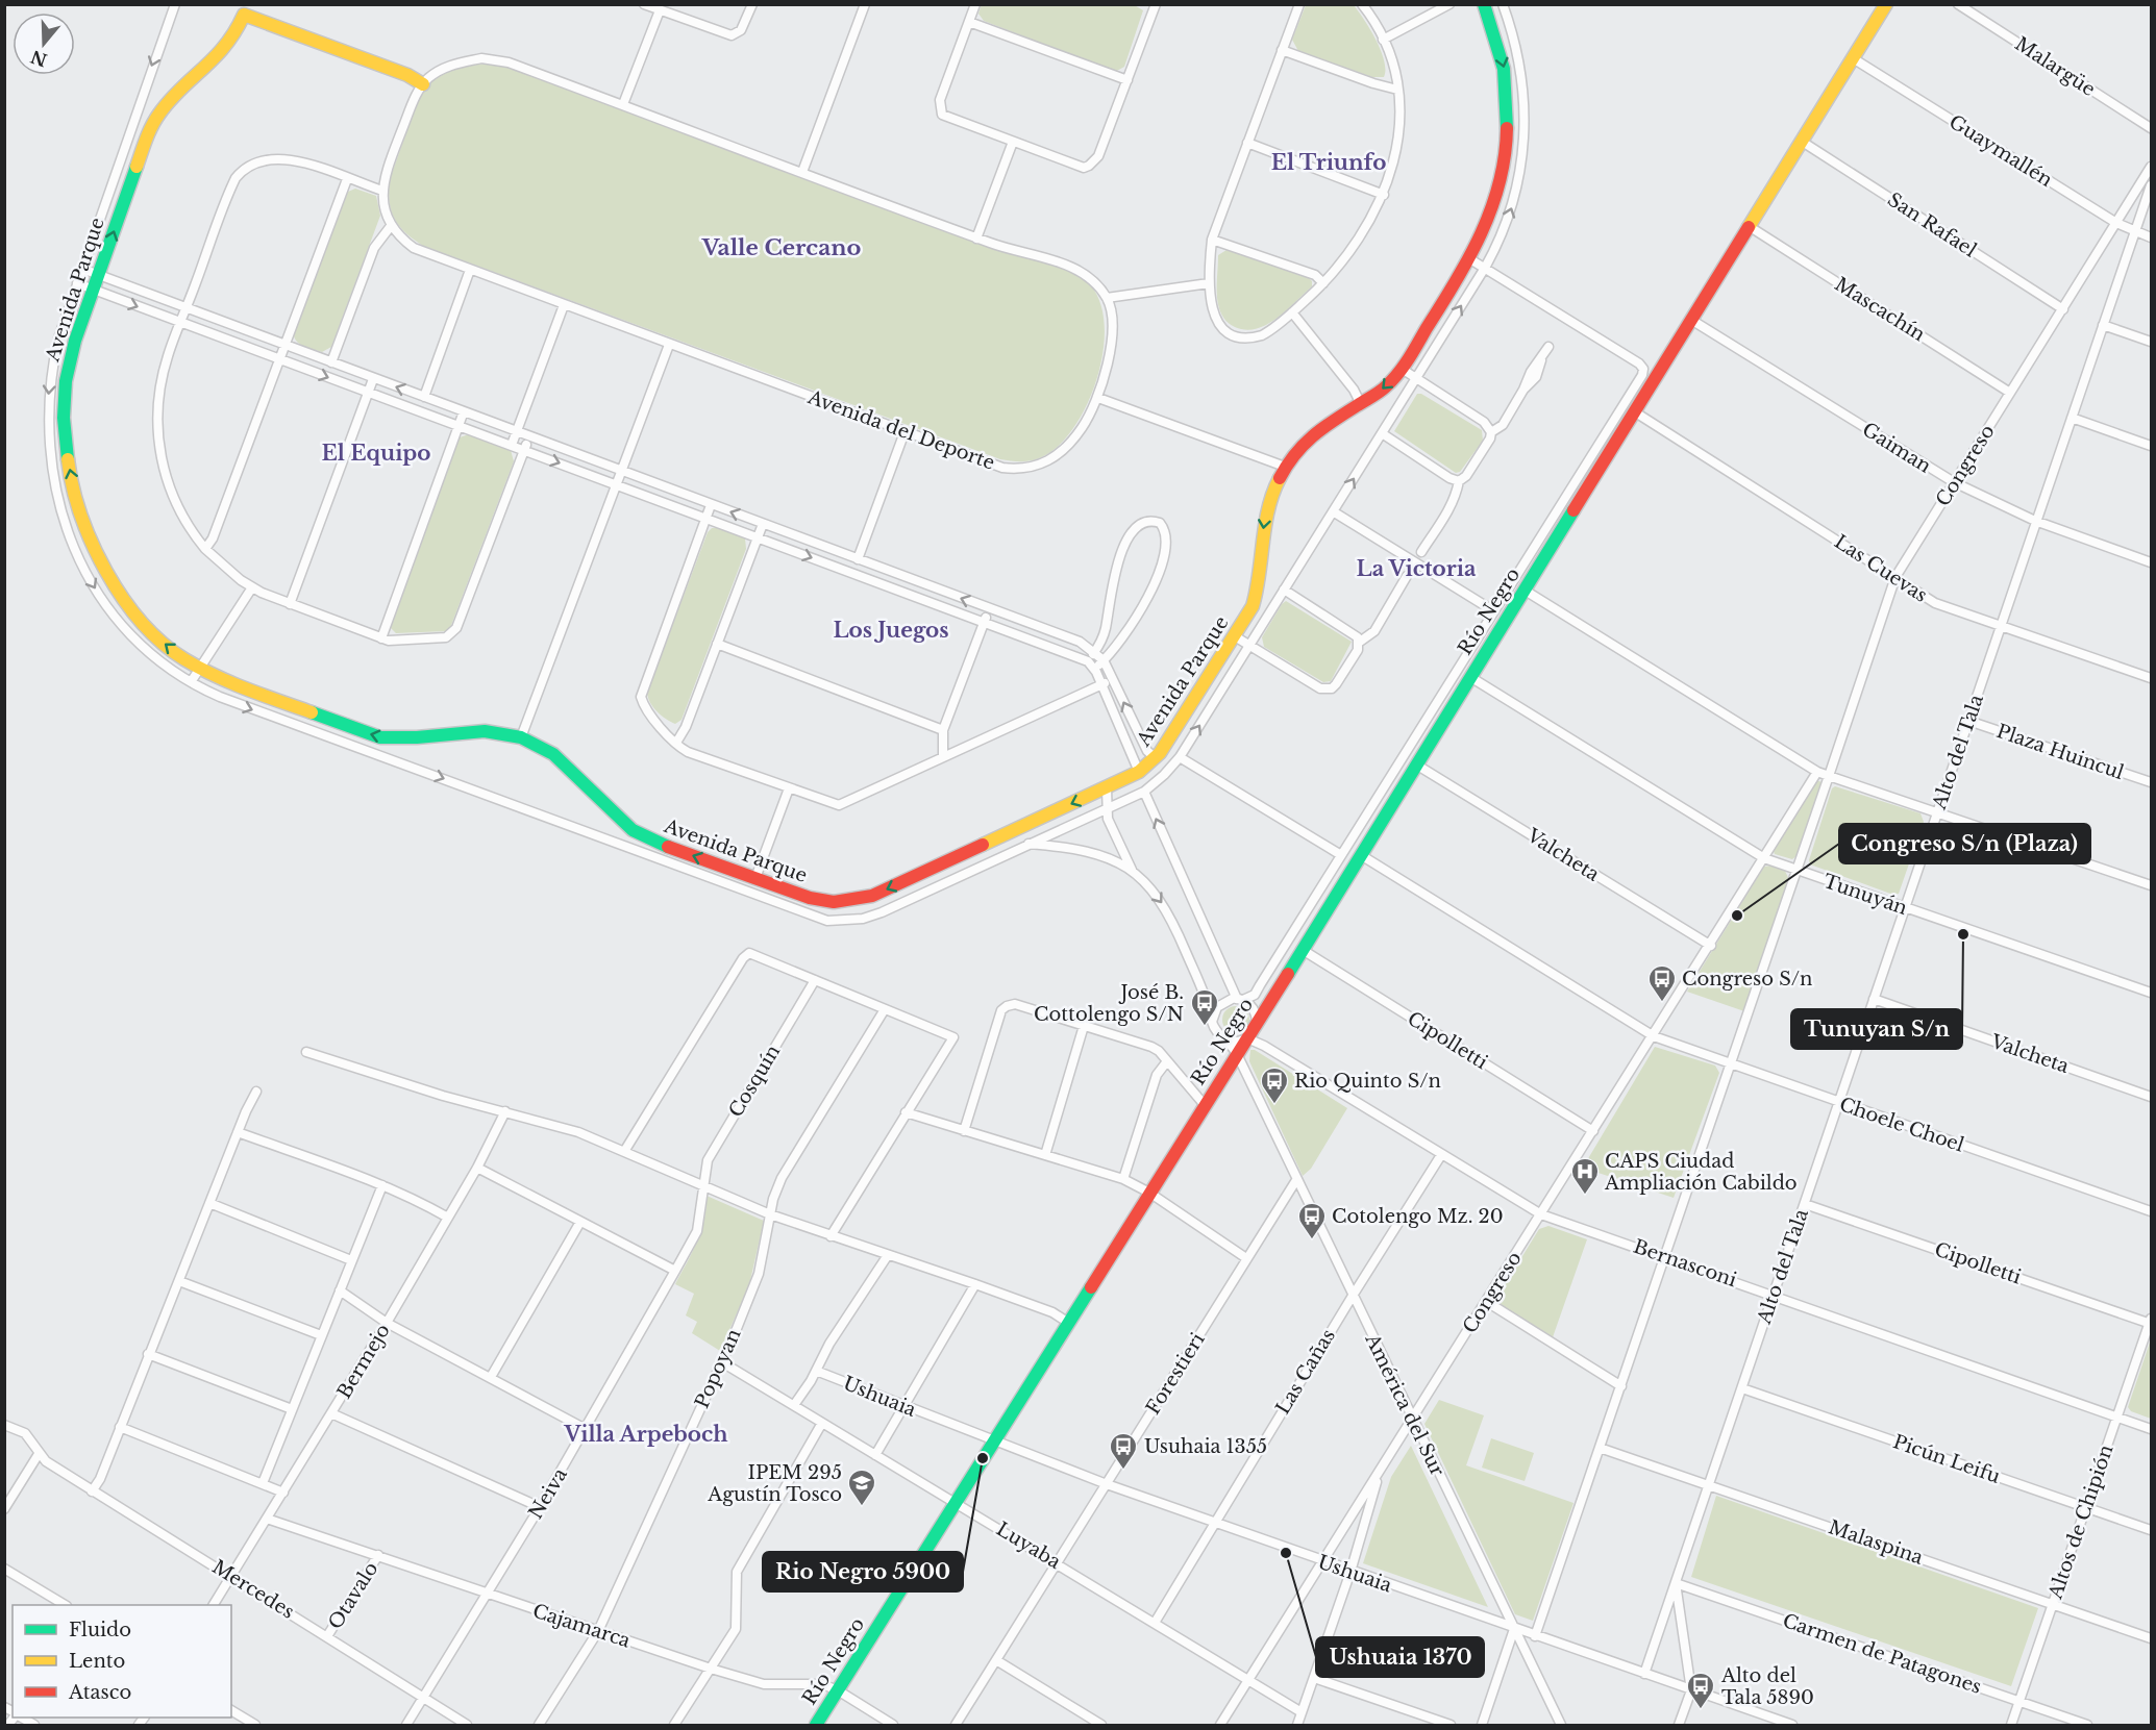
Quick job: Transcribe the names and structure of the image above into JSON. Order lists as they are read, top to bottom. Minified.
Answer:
{"streets":{"street":["Malargüe","Guaymallén","San Rafael","Avenida Parque","Mascachín","Avenida del Deporte","Gaiman","Congreso","Las Cuevas","Río Negro","Alto del Tala","Plaza Huincul","Valcheta","Tunuyán","Cipolletti","Cosquín","Choele Choel","Bernasconi","Bermejo","Popoyan","Las Cañas","Forestieri","Ushuaia","América del Sur","Picún Leifu","Neiva","Altos de Chipión","Malaspina","Luyaba","Mercedes","Otavalo","Cajamarca","Carmen de Patagones"]},"crossings":[["Guaymallén","Congreso"],["Guaymallén","Río Negro"],["Guaymallén","Alto del Tala"],["San Rafael","Congreso"],["San Rafael","Río Negro"],["Avenida Parque","Río Negro"],["Mascachín","Congreso"],["Mascachín","Río Negro"],["Gaiman","Congreso"],["Gaiman","Río Negro"],["Gaiman","Alto del Tala"],["Congreso","Las Cuevas"],["Congreso","Valcheta"],["Congreso","Tunuyán"],["Congreso","Cipolletti"],["Congreso","Choele Choel"],["Congreso","Bernasconi"],["Congreso","Ushuaia"],["Congreso","América del Sur"],["Congreso","Malaspina"],["Congreso","Luyaba"],["Las Cuevas","Río Negro"],["Las Cuevas","Alto del Tala"],["Río Negro","Valcheta"],["Río Negro","Tunuyán"],["Río Negro","Cipolletti"],["Río Negro","Choele Choel"],["Río Negro","Bernasconi"],["Río Negro","Ushuaia"],["Río Negro","América del Sur"],["Río Negro","Luyaba"],["Río Negro","Cajamarca"],["Alto del Tala","Plaza Huincul"],["Alto del Tala","Valcheta"],["Alto del Tala","Tunuyán"],["Alto del Tala","Cipolletti"],["Alto del Tala","Choele Choel"],["Alto del Tala","Bernasconi"],["Alto del Tala","Ushuaia"],["Alto del Tala","Picún Leifu"],["Alto del Tala","Malaspina"],["Alto del Tala","Carmen de Patagones"],["Cipolletti","Altos de Chipión"],["Cosquín","Neiva"],["Bernasconi","Las Cañas"],["Bernasconi","América del Sur"],["Bernasconi","Altos de Chipión"],["Bermejo","Mercedes"],["Bermejo","Cajamarca"],["Popoyan","Luyaba"],["Popoyan","Cajamarca"],["Las Cañas","Ushuaia"],["Las Cañas","América del Sur"],["Las Cañas","Luyaba"],["Forestieri","Ushuaia"],["Forestieri","América del Sur"],["Forestieri","Luyaba"],["Ushuaia","América del Sur"],["Picún Leifu","Altos de Chipión"],["Neiva","Mercedes"],["Neiva","Cajamarca"],["Altos de Chipión","Malaspina"],["Altos de Chipión","Carmen de Patagones"],["Mercedes","Otavalo"],["Otavalo","Cajamarca"]],"districts":["El Triunfo","Valle Cercano","El Equipo","La Victoria","Los Juegos","Villa Arpeboch"],"places":{"other":["Congreso S/n (Plaza)","Tunuyan S/n","Rio Negro 5900","Ushuaia 1370"],"bus stop":["Congreso S/n","José B. Cottolengo S/N","Rio Quinto S/n","Cotolengo Mz. 20","Usuhaia 1355","Alto del Tala 5890"],"hospital":["CAPS Ciudad Ampliación Cabildo"],"school or university":["IPEM 295 Agustín Tosco"]},"legend":["Fluido","Lento","Atasco"],"north":"bottom"}
